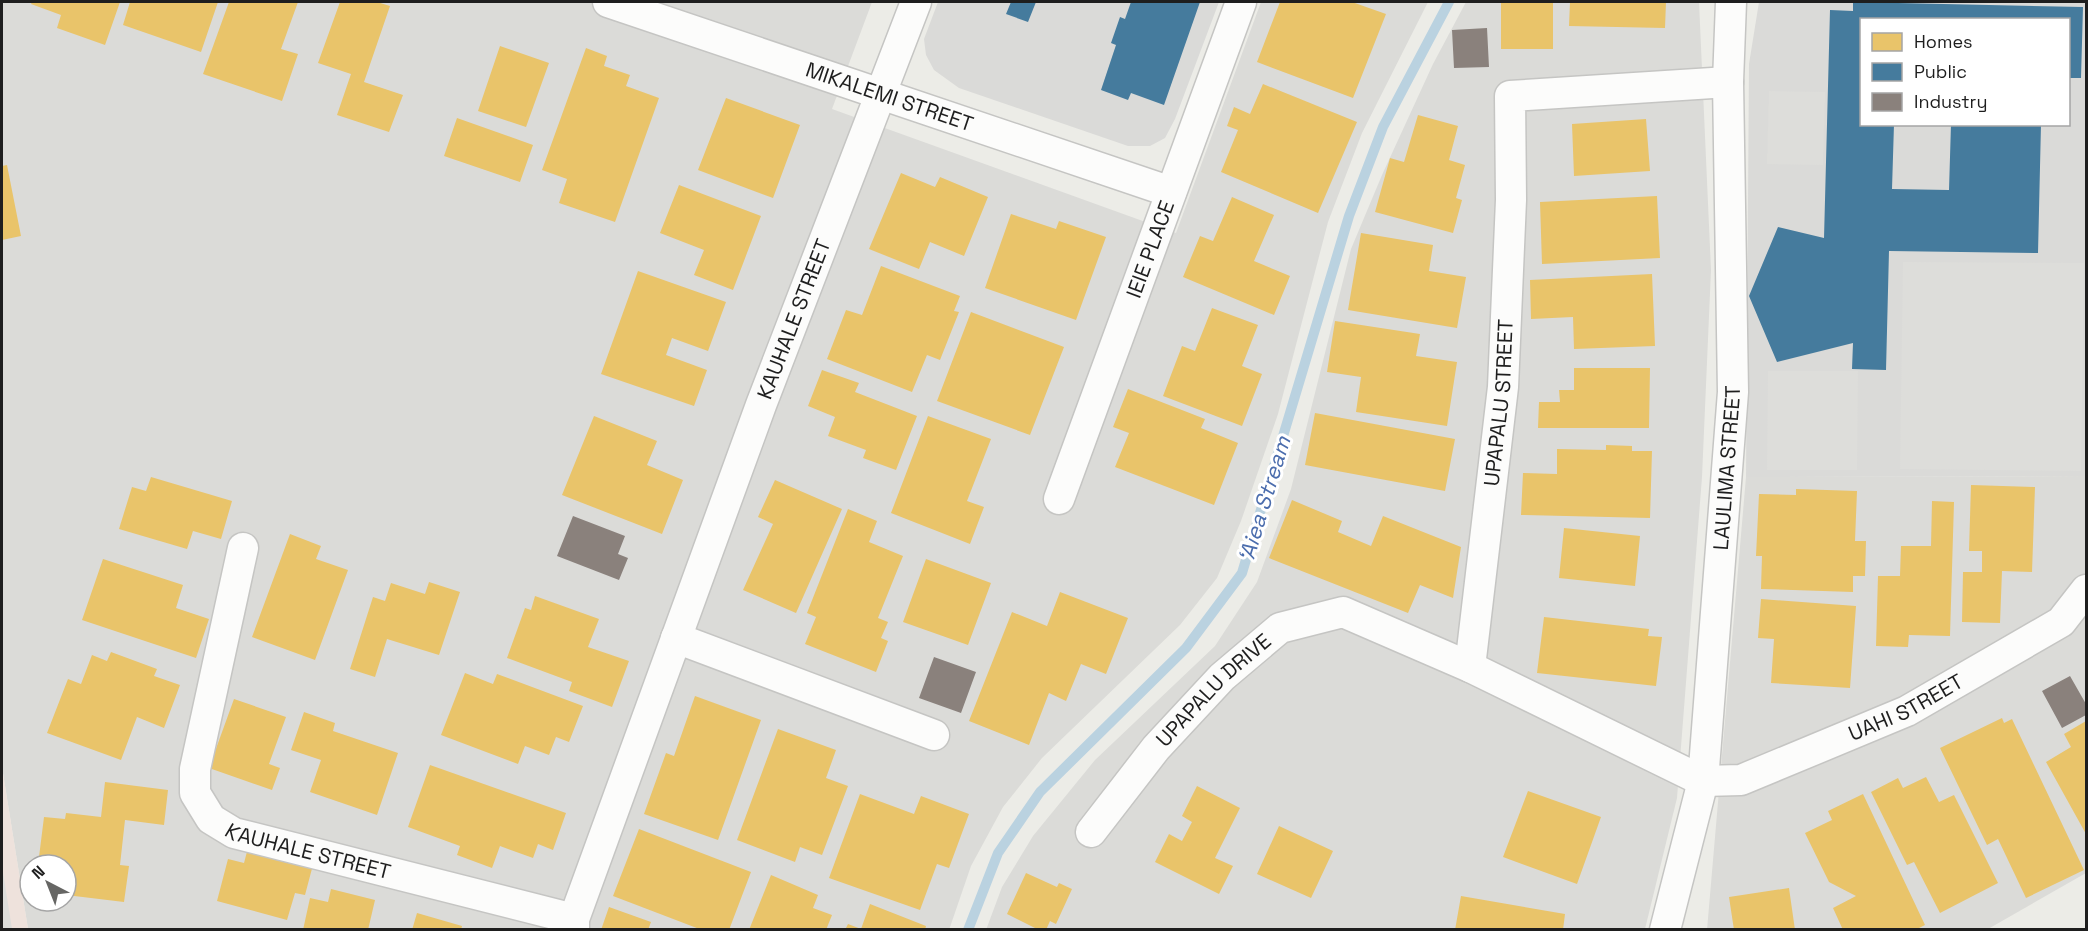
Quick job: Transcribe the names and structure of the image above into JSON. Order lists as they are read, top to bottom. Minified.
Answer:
{"streets":{"street":["MIKALEMI STREET","IEIE PLACE","KAUHALE STREET","UPAPALU STREET","LAULIMA STREET","UPAPALU DRIVE","UAHI STREET"]},"crossings":[["MIKALEMI STREET","IEIE PLACE"],["MIKALEMI STREET","KAUHALE STREET"],["UPAPALU STREET","LAULIMA STREET"],["UPAPALU STREET","UPAPALU DRIVE"],["LAULIMA STREET","UAHI STREET"]],"water":["ʻAiea Stream"],"legend":["Homes","Public","Industry"],"north":"top left"}
